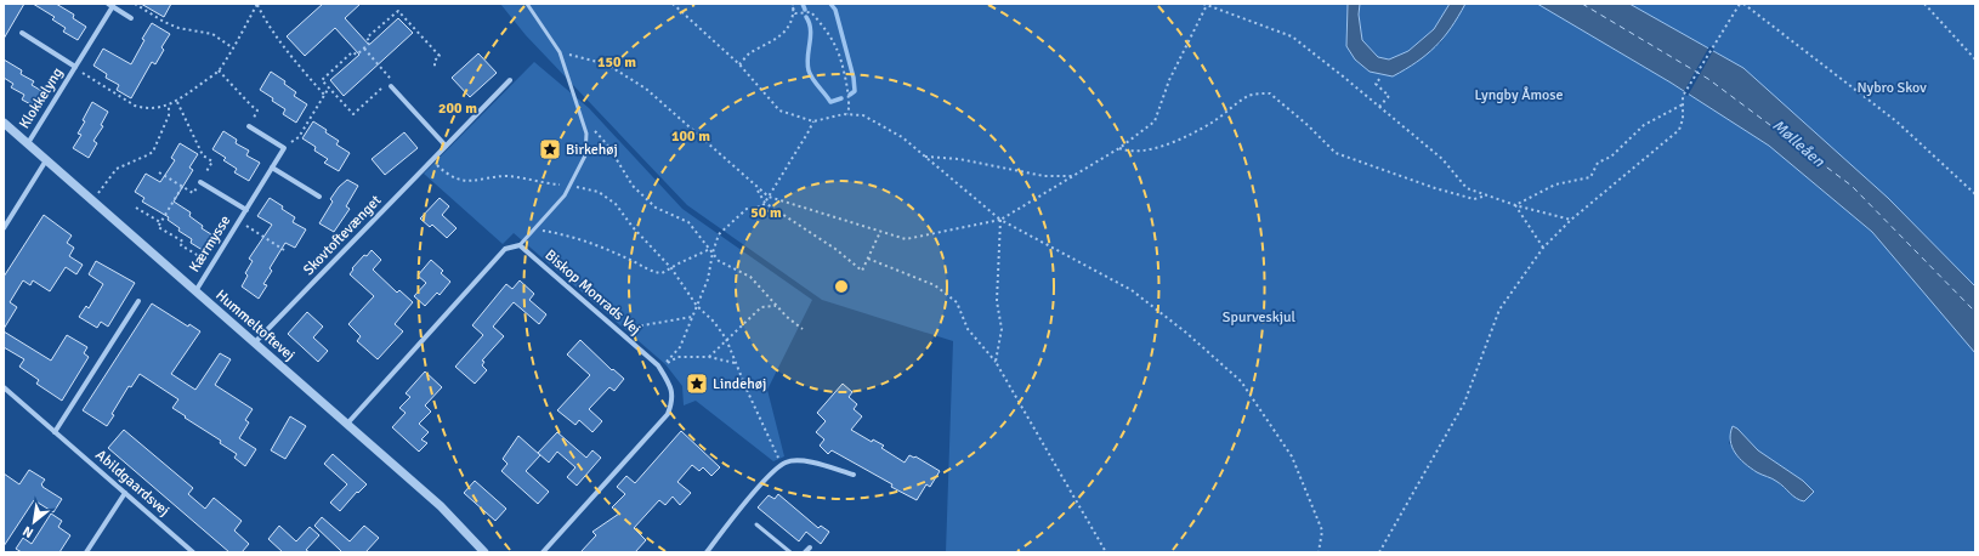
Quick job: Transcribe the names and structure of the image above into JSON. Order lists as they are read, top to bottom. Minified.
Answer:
{"streets":{"street":["Klokkelyng","Skovtoftevænget","Kærmysse","Biskop Monrads Vej","Hummeltoftevej","Abildgaardsvej"]},"crossings":[["Klokkelyng","Hummeltoftevej"],["Skovtoftevænget","Hummeltoftevej"],["Kærmysse","Hummeltoftevej"]],"water":["Mølleåen"],"parks":["Nybro Skov","Lyngby Åmose","Spurveskjul"],"places":{"place":["Birkehøj","Lindehøj"]},"north":"bottom left","rings":["150 m","200 m","100 m","50 m"]}
